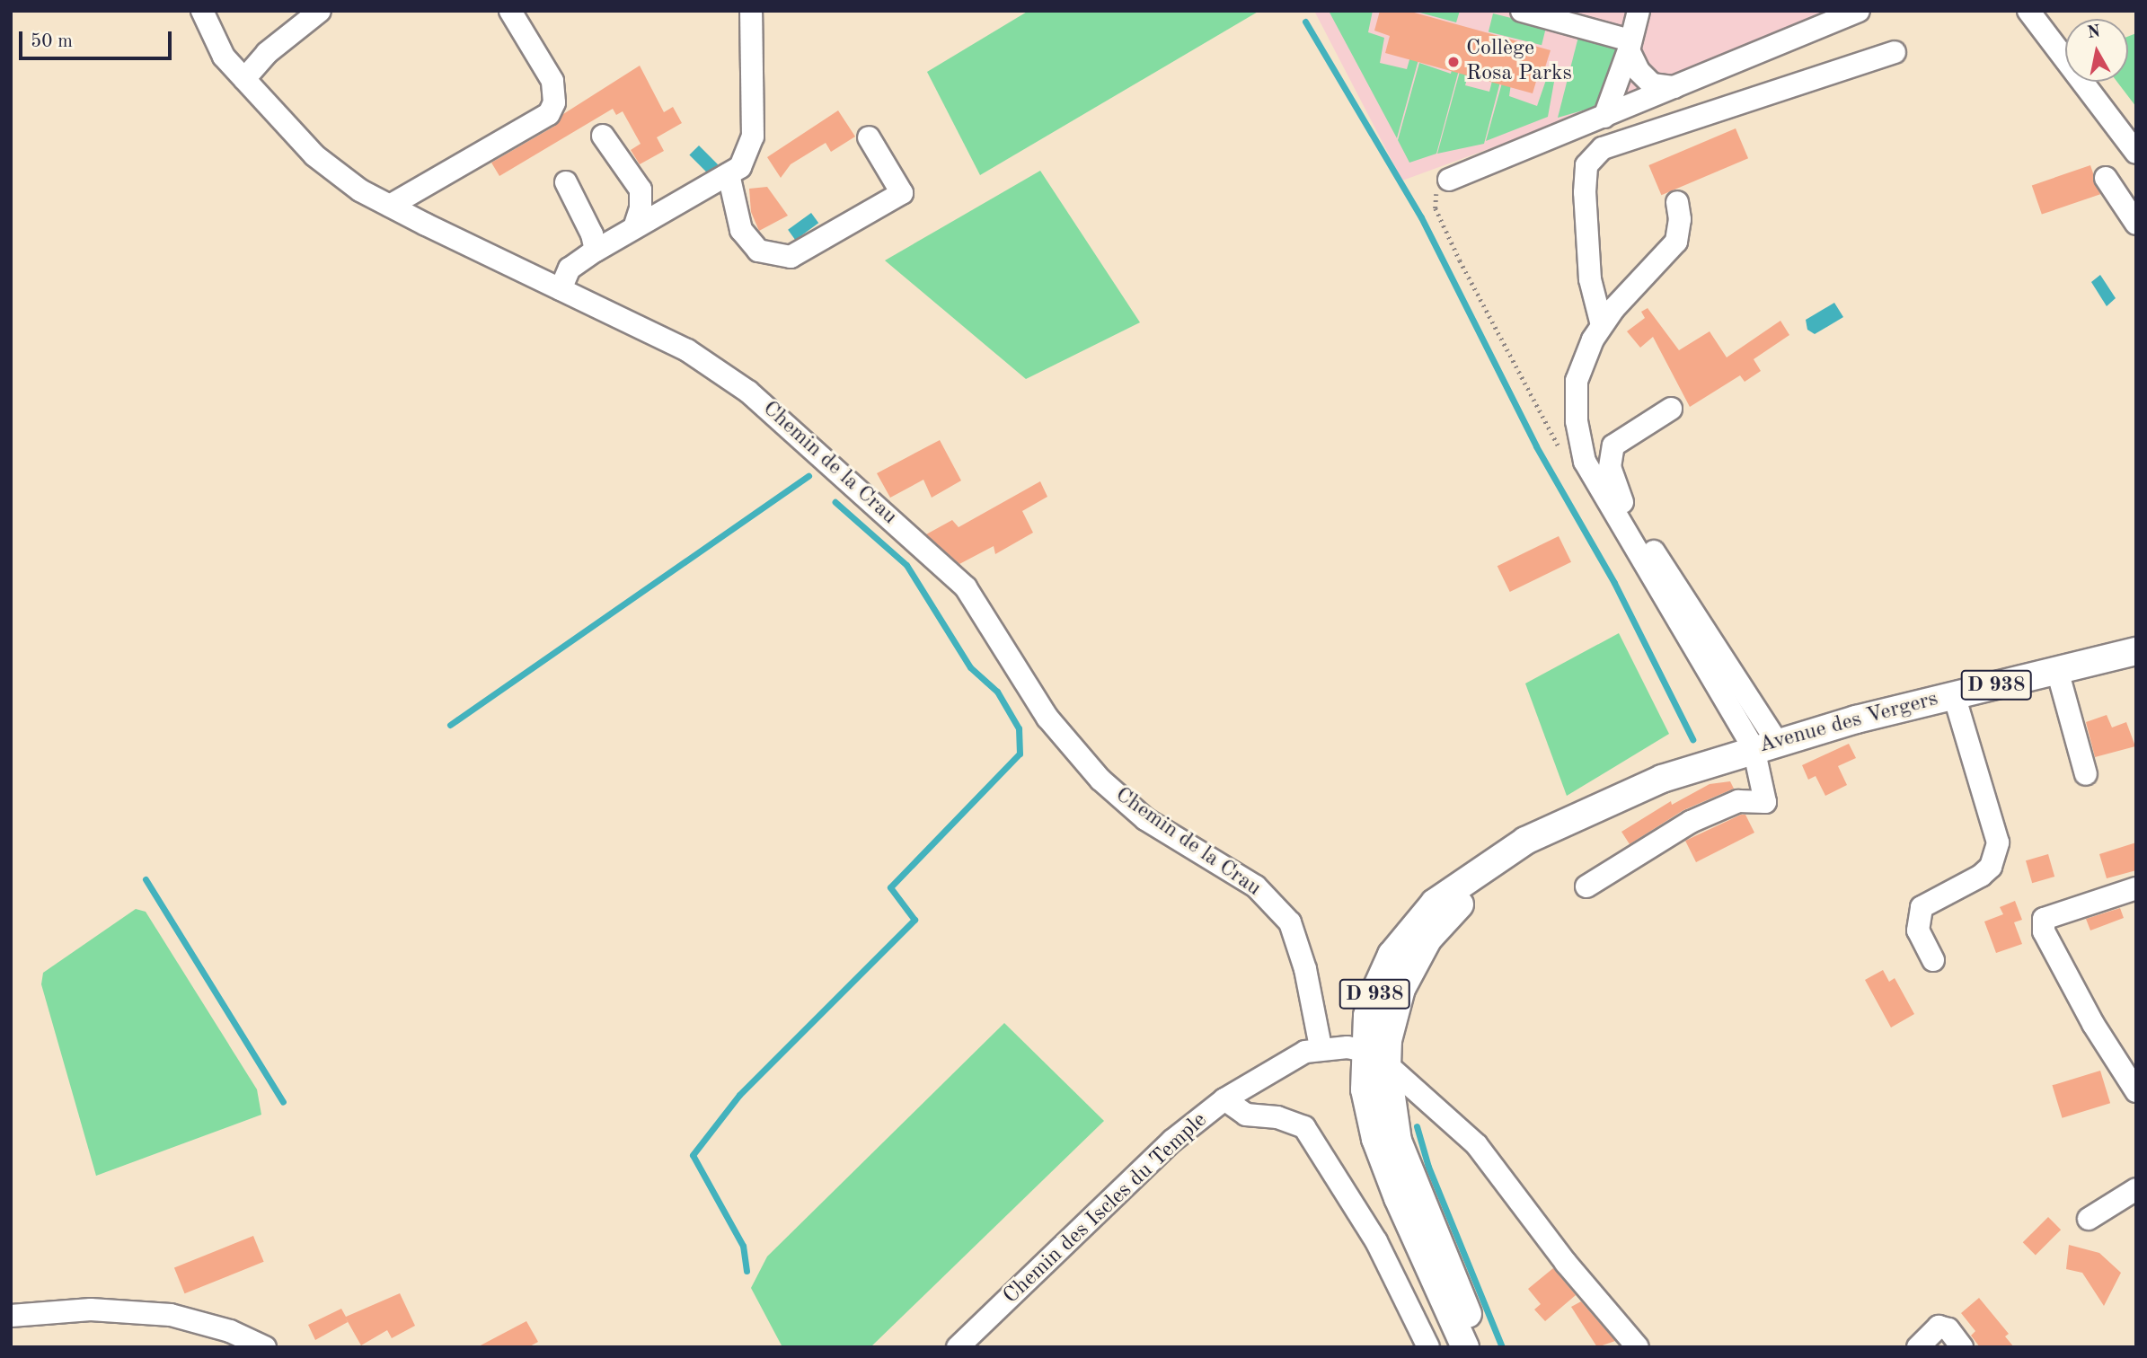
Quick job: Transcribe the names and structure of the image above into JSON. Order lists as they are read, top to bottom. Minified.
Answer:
{"streets":{"main road":["D 938","Avenue des Vergers"],"street":["Chemin de la Crau","Chemin des Iscles du Temple"]},"crossings":[["Chemin de la Crau","Chemin des Iscles du Temple"],["D 938","Avenue des Vergers"],["D 938","Chemin des Iscles du Temple"]],"places":["Collège Rosa Parks"],"scale_bar":"50 m","north":"top"}
